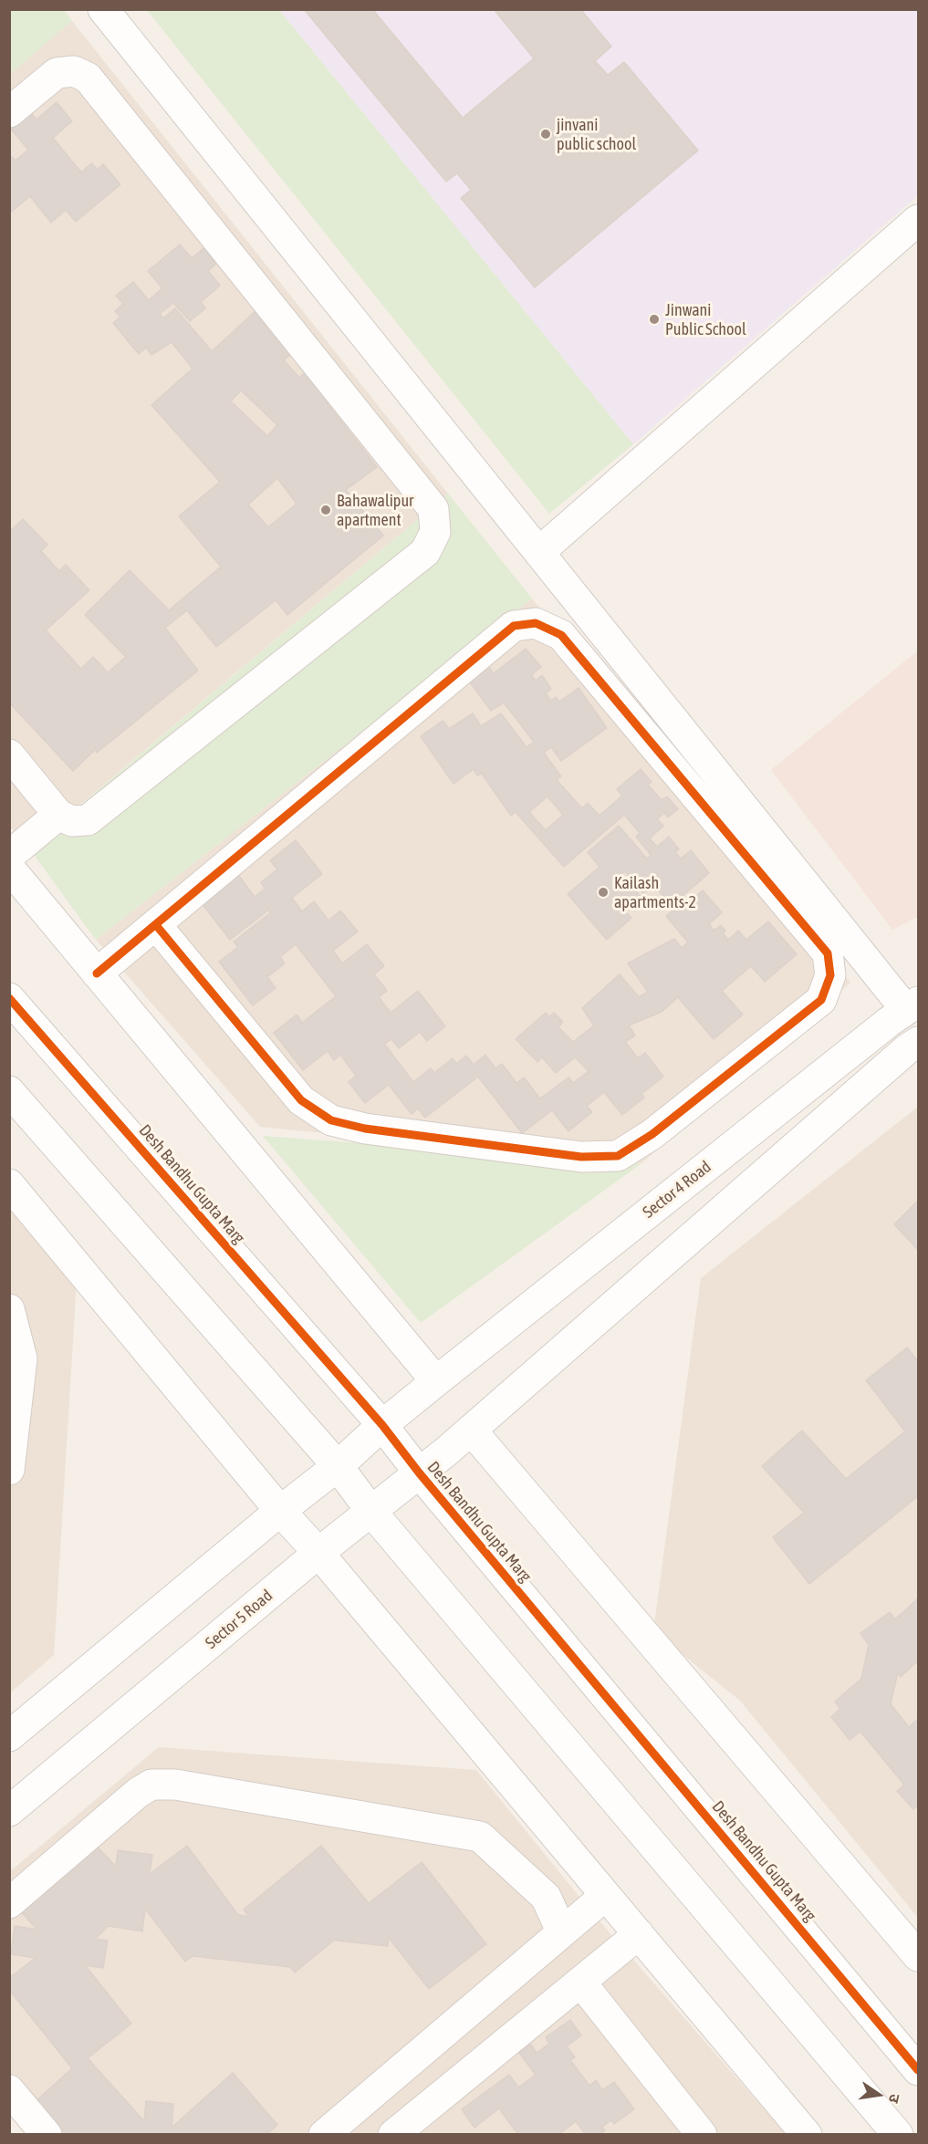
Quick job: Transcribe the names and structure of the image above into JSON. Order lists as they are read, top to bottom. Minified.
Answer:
{"streets":{"street":["Desh Bandhu Gupta Marg","Sector 4 Road","Sector 5 Road"]},"crossings":[["Desh Bandhu Gupta Marg","Sector 5 Road"]],"places":["jinvani public school","Jinwani Public School","Bahawalipur apartment","Kailash apartments-2"],"north":"right"}
